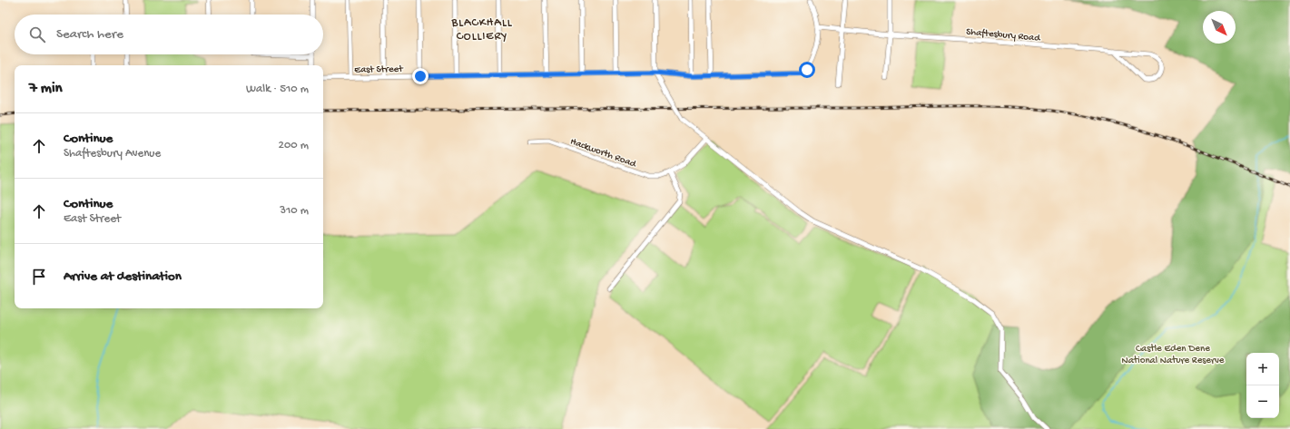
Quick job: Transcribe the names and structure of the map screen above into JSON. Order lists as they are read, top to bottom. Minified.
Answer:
{"streets":{"street":["Shaftesbury Road","East Street","Hackworth Road"]},"crossings":[["Shaftesbury Road","East Street"]],"districts":["BLACKHALL COLLIERY"],"parks":["Castle Eden Dene National Nature Reserve"],"north":"bottom right","page":{"search":"Search here","heading":["7 min","Walk · 510 m"],"list":[["Continue","Shaftesbury Avenue","200 m"],["Continue","East Street","310 m"],"Arrive at destination"],"map_buttons":["+","−"]}}
